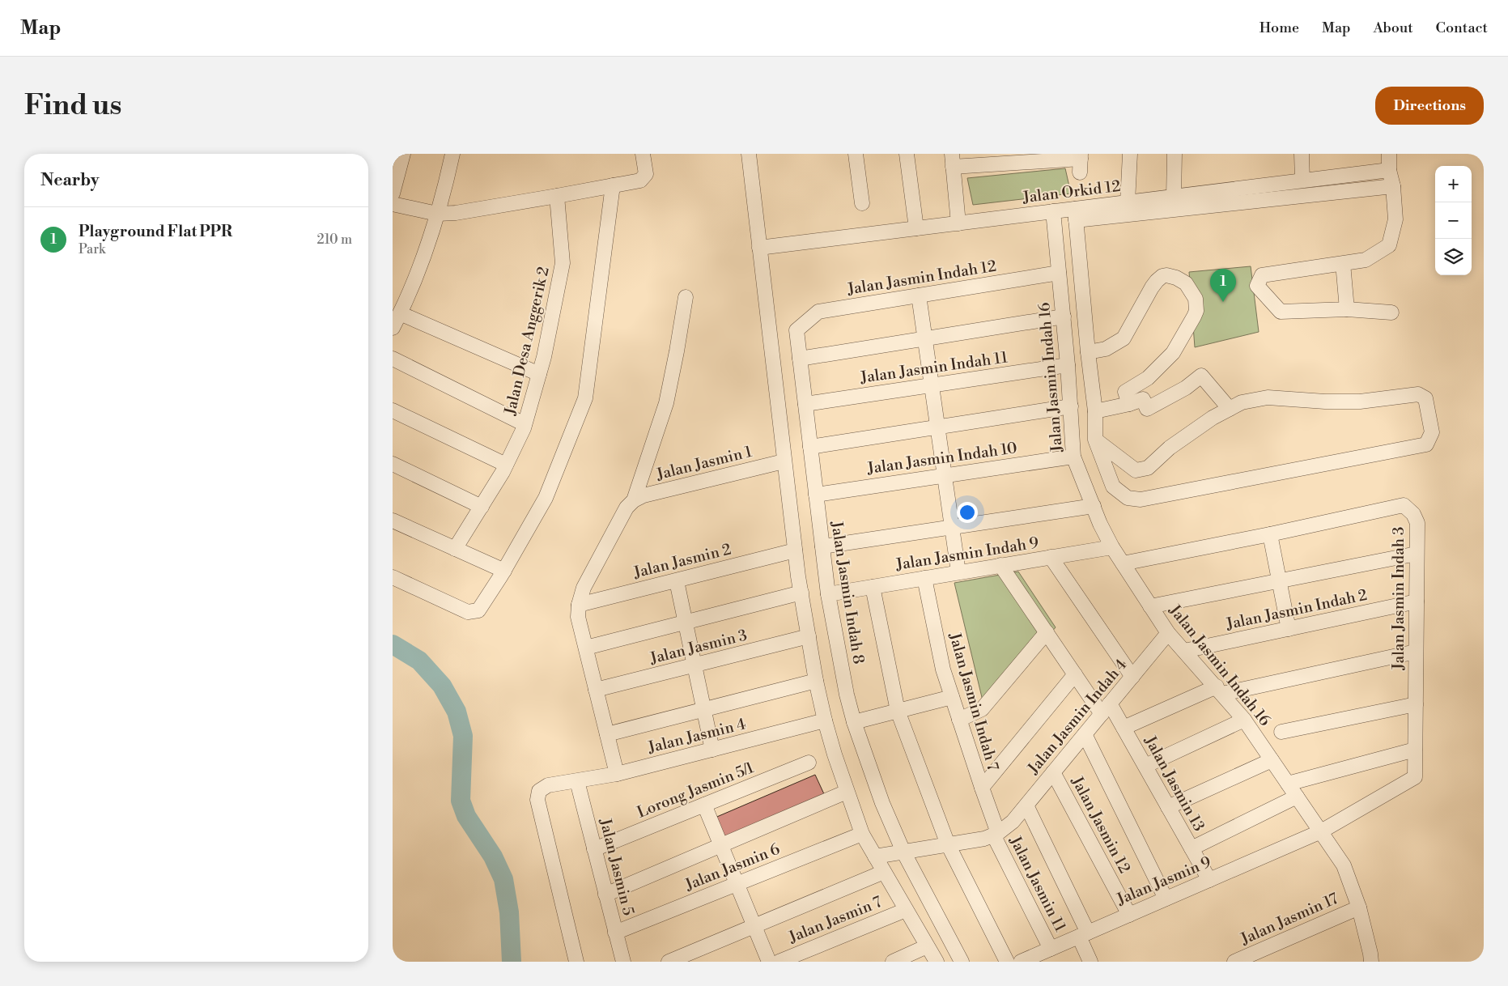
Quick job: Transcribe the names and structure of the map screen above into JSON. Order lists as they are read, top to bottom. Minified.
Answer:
{"streets":{"street":["Jalan Orkid 12","Jalan Jasmin Indah 12","Jalan Desa Anggerik 2","Jalan Jasmin Indah 11","Jalan Jasmin Indah 16","Jalan Jasmin Indah 10","Jalan Jasmin 1","Jalan Jasmin Indah 9","Jalan Jasmin 2","Jalan Jasmin Indah 8","Jalan Jasmin Indah 3","Jalan Jasmin Indah 2","Jalan Jasmin 3","Jalan Jasmin Indah 7","Jalan Jasmin Indah 4","Jalan Jasmin 4","Jalan Jasmin 13","Lorong Jasmin 5/1","Jalan Jasmin 12","Jalan Jasmin 5","Jalan Jasmin 6","Jalan Jasmin 9","Jalan Jasmin 11","Jalan Jasmin 17","Jalan Jasmin 7"]},"crossings":[["Jalan Orkid 12","Jalan Jasmin Indah 16"],["Jalan Jasmin Indah 12","Jalan Jasmin Indah 16"],["Jalan Jasmin Indah 12","Jalan Jasmin Indah 8"],["Jalan Jasmin Indah 11","Jalan Jasmin Indah 16"],["Jalan Jasmin Indah 11","Jalan Jasmin Indah 8"],["Jalan Jasmin Indah 16","Jalan Jasmin Indah 10"],["Jalan Jasmin Indah 16","Jalan Jasmin Indah 9"],["Jalan Jasmin Indah 16","Jalan Jasmin Indah 3"],["Jalan Jasmin Indah 16","Jalan Jasmin Indah 2"],["Jalan Jasmin Indah 16","Jalan Jasmin Indah 4"],["Jalan Jasmin Indah 16","Jalan Jasmin 9"],["Jalan Jasmin Indah 16","Jalan Jasmin 17"],["Jalan Jasmin Indah 10","Jalan Jasmin Indah 8"],["Jalan Jasmin Indah 9","Jalan Jasmin Indah 8"],["Jalan Jasmin Indah 9","Jalan Jasmin Indah 7"],["Jalan Jasmin Indah 9","Jalan Jasmin 13"],["Jalan Jasmin Indah 3","Jalan Jasmin Indah 2"],["Jalan Jasmin Indah 3","Jalan Jasmin 9"],["Jalan Jasmin Indah 7","Jalan Jasmin Indah 4"],["Jalan Jasmin Indah 7","Jalan Jasmin 11"],["Jalan Jasmin Indah 4","Jalan Jasmin 13"],["Jalan Jasmin Indah 4","Jalan Jasmin 12"],["Jalan Jasmin Indah 4","Jalan Jasmin 11"],["Jalan Jasmin 4","Jalan Jasmin 5"],["Jalan Jasmin 13","Jalan Jasmin 9"],["Lorong Jasmin 5/1","Jalan Jasmin 5"],["Jalan Jasmin 12","Jalan Jasmin 9"],["Jalan Jasmin 5","Jalan Jasmin 6"],["Jalan Jasmin 9","Jalan Jasmin 11"]],"page":{"header":"Map","nav":["Home","Map","About","Contact"],"buttons":"Directions","title":"Find us","heading":"Nearby","map_buttons":["+","−"],"list":[{"mark":"1","name":"Playground Flat PPR","note":"Park","value":"210 m"}],"pins":"1"}}
